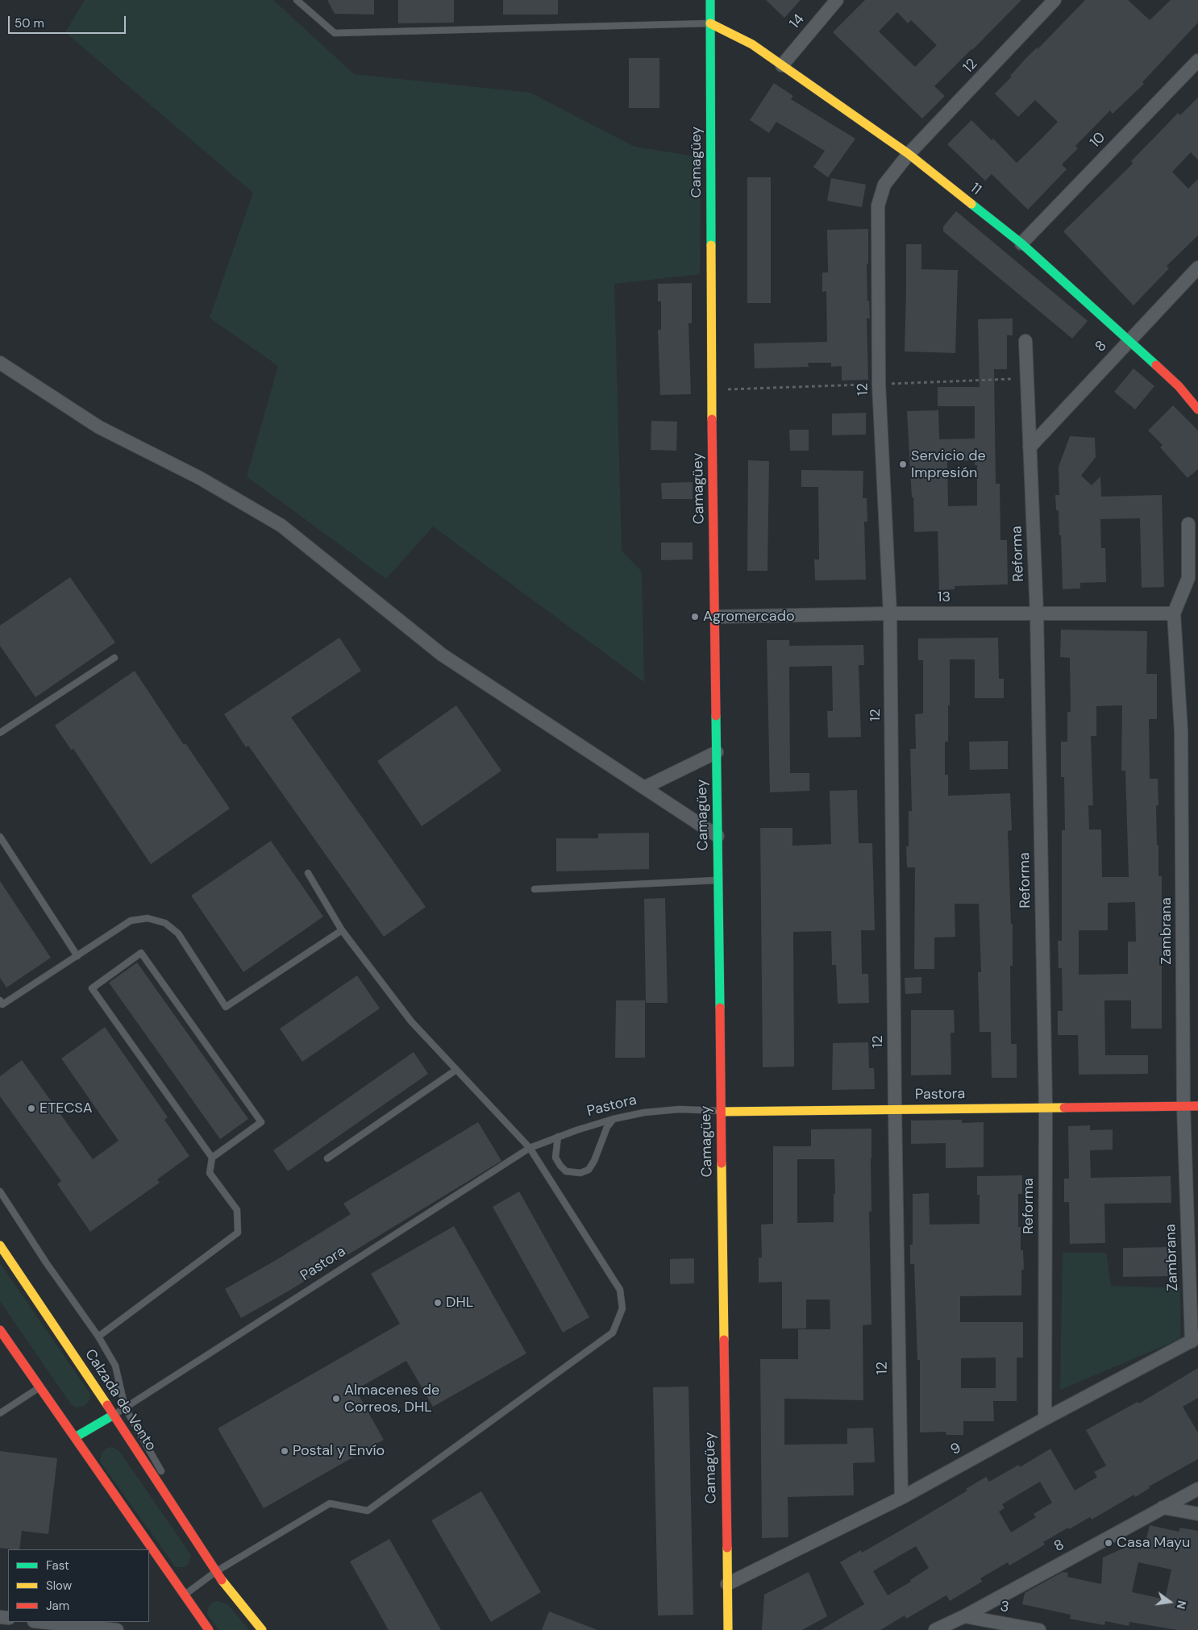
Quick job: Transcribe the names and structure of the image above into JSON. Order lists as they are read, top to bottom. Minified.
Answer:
{"streets":{"main road":["Camagüey","11","Pastora","Calzada de Vento"],"street":["14","12","10","8","Reforma","13","Zambrana","9","3"]},"crossings":[["14","11"],["12","11"],["12","13"],["12","Pastora"],["12","9"],["10","11"],["Camagüey","11"],["Camagüey","13"],["Camagüey","Pastora"],["Camagüey","9"],["11","8"],["8","Reforma"],["8","3"],["Reforma","13"],["Reforma","Pastora"],["Reforma","9"],["13","Zambrana"],["Zambrana","Pastora"],["Zambrana","9"],["Pastora","Calzada de Vento"]],"places":["Servicio de Impresión","Agromercado","ETECSA","DHL","Almacenes de Correos, DHL","Postal y Envío","Casa Mayu"],"legend":["Fast","Slow","Jam"],"scale_bar":"50 m","north":"right"}
